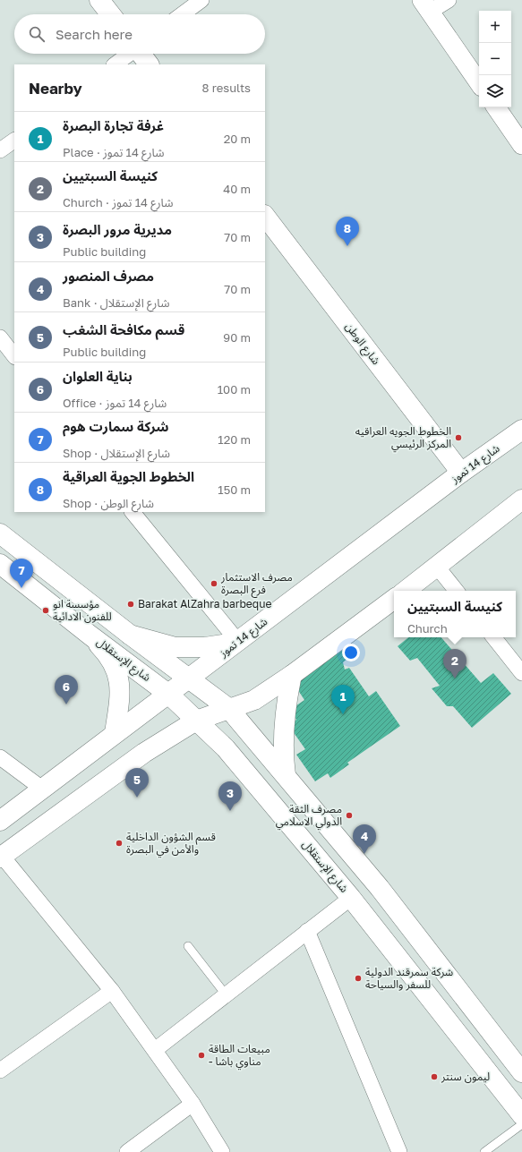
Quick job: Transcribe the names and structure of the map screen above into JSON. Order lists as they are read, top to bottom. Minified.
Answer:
{"streets":{"main road":["شارع الوطن","شارع 14 تموز","شارع الإستقلال"]},"crossings":[["شارع الوطن","شارع 14 تموز"],["شارع 14 تموز","شارع الإستقلال"]],"places":["الخطوط الجويه العراقيه المركز الرئيسي","مصرف الاستثمار فرع البصرة","Barakat AlZahra barbeque","مؤسسة انو للفنون الادائية","مصرف الثقة الدولي الاسلامي","قسم الشؤون الداخلية والأمن في البصرة","شركة سمرقند الدولية للسفر والسياحة","مبيعات الطاقة - مناوي باشا","ليمون سنتر"],"page":{"map_buttons":["+","−"],"search":"Search here","heading":["Nearby","8 results"],"list":[{"mark":"1","name":"غرفة تجارة البصرة","note":"Place · شارع 14 تموز","value":"20 m"},{"mark":"2","name":"كنيسة السبتيين","note":"Church · شارع 14 تموز","value":"40 m"},{"mark":"3","name":"مديرية مرور البصرة","note":"Public building","value":"70 m"},{"mark":"4","name":"مصرف المنصور","note":"Bank · شارع الإستقلال","value":"70 m"},{"mark":"5","name":"قسم مكافحة الشغب","note":"Public building","value":"90 m"},{"mark":"6","name":"بناية العلوان","note":"Office · شارع 14 تموز","value":"100 m"},{"mark":"7","name":"شركة سمارت هوم","note":"Shop · شارع الإستقلال","value":"120 m"},{"mark":"8","name":"الخطوط الجوية العراقية","note":"Shop · شارع الوطن","value":"150 m"}],"pins":["8","7","2","6","1","5","3","4"],"popup":["كنيسة السبتيين","Church"]}}
